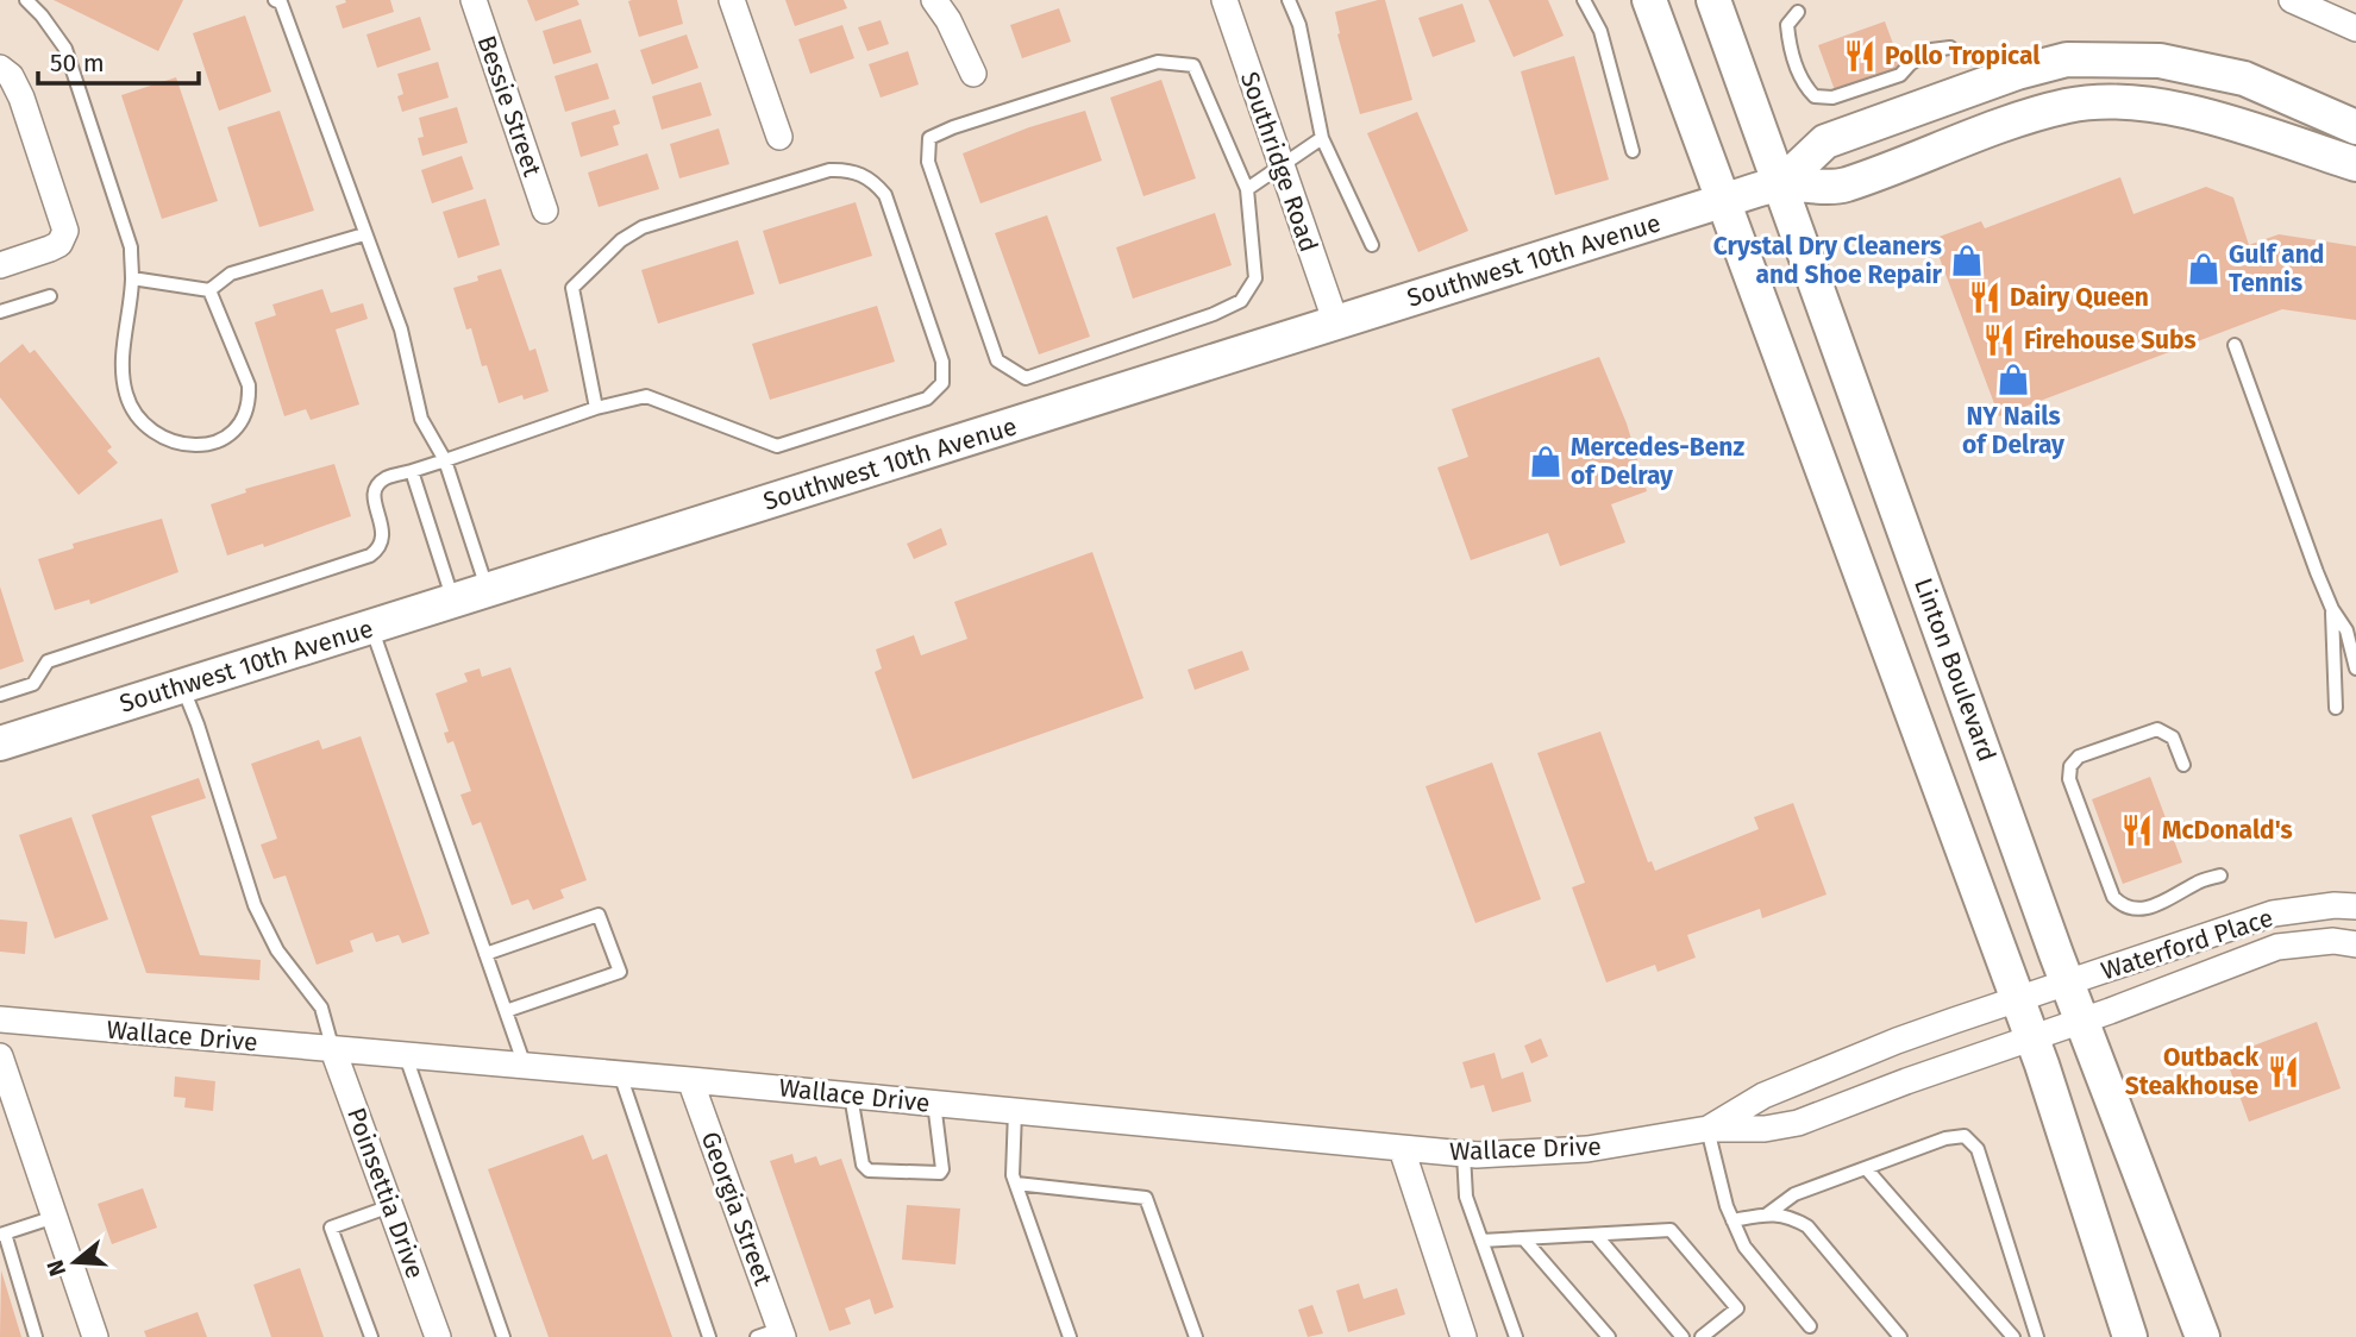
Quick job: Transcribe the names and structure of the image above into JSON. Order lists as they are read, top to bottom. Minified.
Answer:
{"streets":{"street":["Bessie Street","Southridge Road","Southwest 10th Avenue","Linton Boulevard","Waterford Place","Wallace Drive","Poinsettia Drive","Georgia Street"]},"crossings":[["Southridge Road","Southwest 10th Avenue"],["Southwest 10th Avenue","Linton Boulevard"],["Linton Boulevard","Waterford Place"],["Linton Boulevard","Wallace Drive"],["Waterford Place","Wallace Drive"],["Wallace Drive","Poinsettia Drive"],["Wallace Drive","Georgia Street"]],"places":{"restaurant":["Pollo Tropical","Dairy Queen","Firehouse Subs","McDonald's","Outback Steakhouse"],"shop":["Crystal Dry Cleaners and Shoe Repair","Gulf and Tennis","NY Nails of Delray","Mercedes-Benz of Delray"]},"scale_bar":"50 m","north":"left"}
